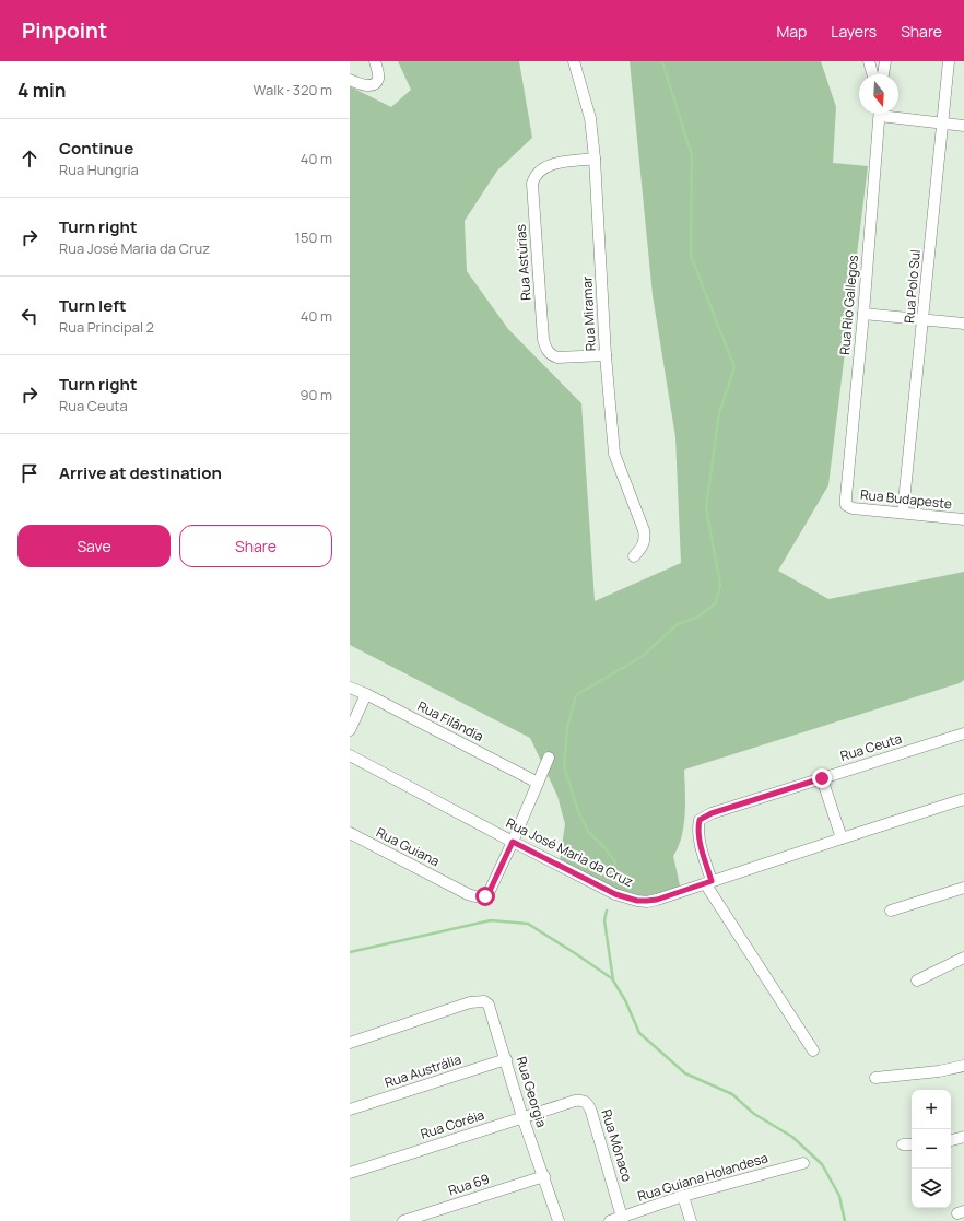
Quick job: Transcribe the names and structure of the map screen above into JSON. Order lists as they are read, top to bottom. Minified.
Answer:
{"streets":{"street":["Rua Astúrias","Rua Polo Sul","Rua Rio Gallegos","Rua Miramar","Rua Budapeste","Rua Filândia","Rua Ceuta","Rua Guiana","Rua José Maria da Cruz","Rua Austrália","Rua Georgia","Rua Coréia","Rua Mônaco","Rua Guiana Holandesa","Rua 69"]},"crossings":[["Rua Astúrias","Rua Miramar"],["Rua Polo Sul","Rua Budapeste"],["Rua Rio Gallegos","Rua Budapeste"],["Rua Ceuta","Rua José Maria da Cruz"],["Rua Guiana","Rua José Maria da Cruz"],["Rua Austrália","Rua Georgia"],["Rua Georgia","Rua Coréia"],["Rua Georgia","Rua 69"],["Rua Coréia","Rua Mônaco"],["Rua Mônaco","Rua Guiana Holandesa"]],"north":"bottom","page":{"header":"Pinpoint","nav":["Map","Layers","Share"],"heading":["4 min","Walk · 320 m"],"list":[["Continue","Rua Hungria","40 m"],["Turn right","Rua José Maria da Cruz","150 m"],["Turn left","Rua Principal 2","40 m"],["Turn right","Rua Ceuta","90 m"],"Arrive at destination"],"buttons":["Save","Share"],"map_buttons":["+","−"]}}
